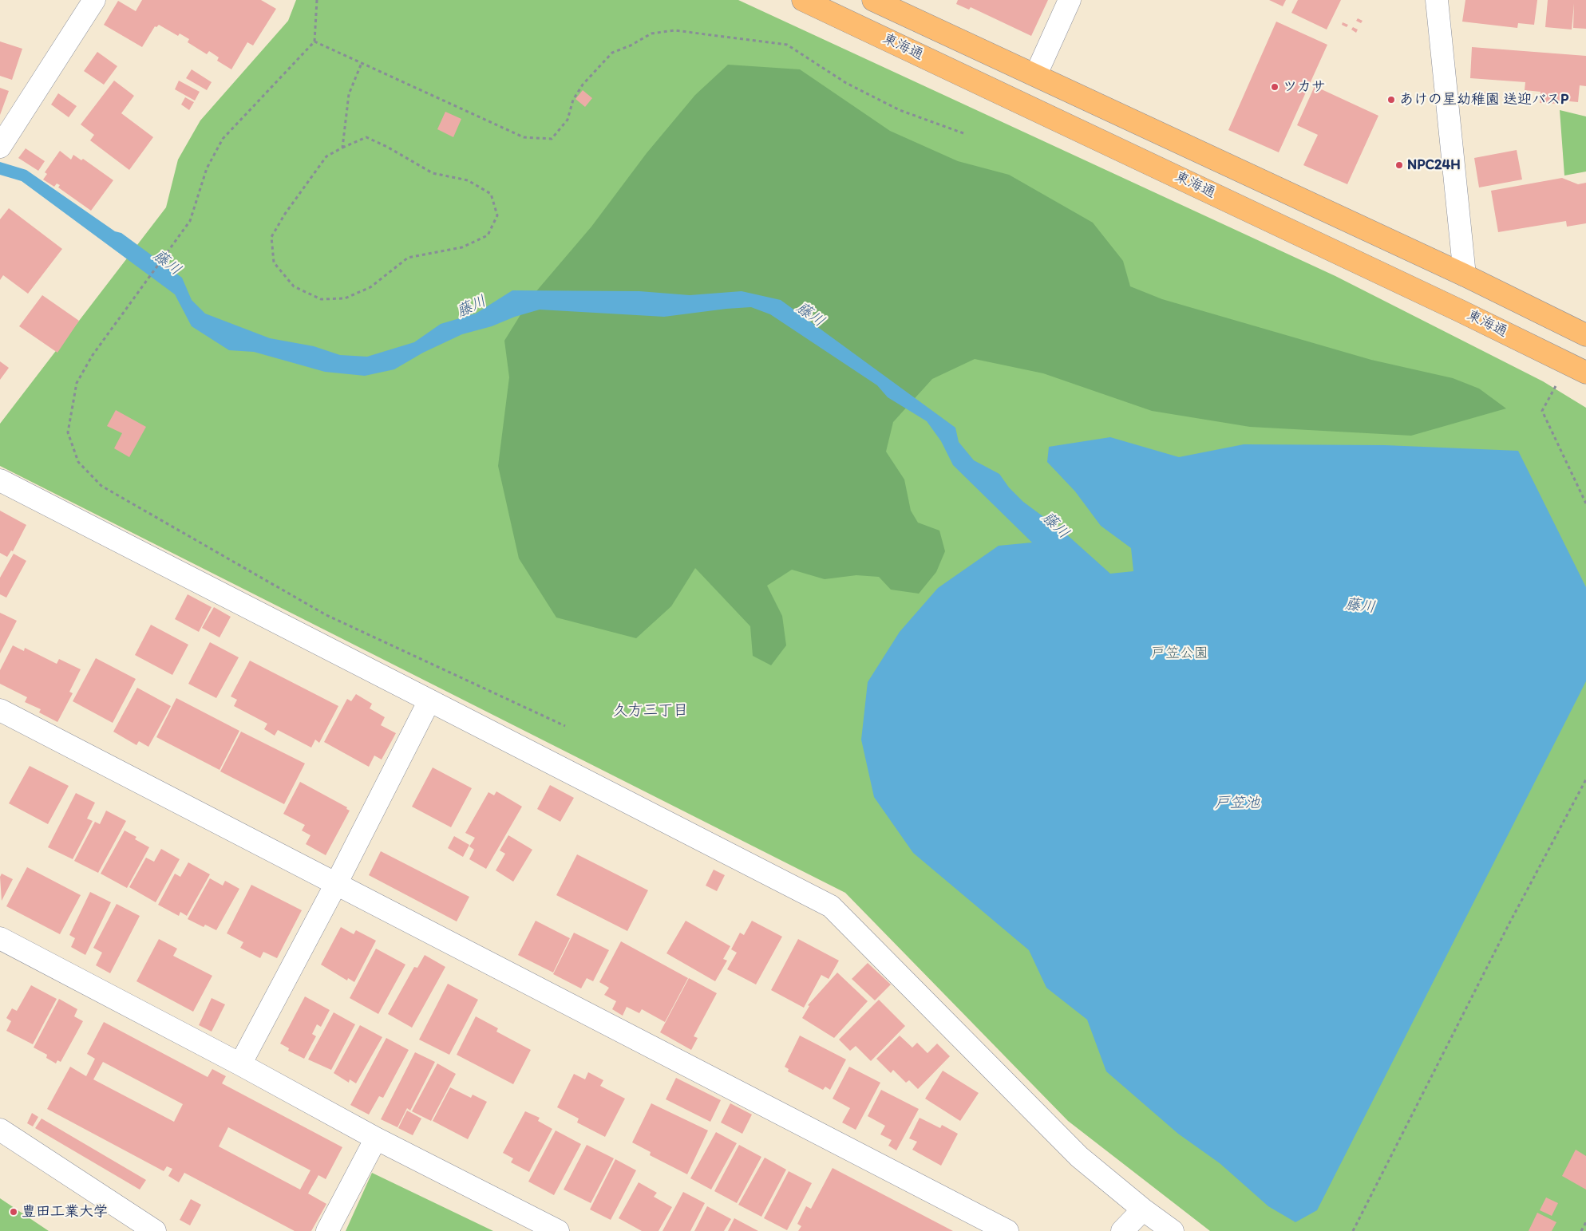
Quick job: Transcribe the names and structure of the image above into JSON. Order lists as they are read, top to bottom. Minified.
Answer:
{"streets":{"main road":["東海通"]},"districts":["久方三丁目"],"water":["藤川","戸笠池"],"parks":["戸笠公園"],"places":["ツカサ","あけの星幼稚園 送迎バスP","NPC24H","豊田工業大学"]}
